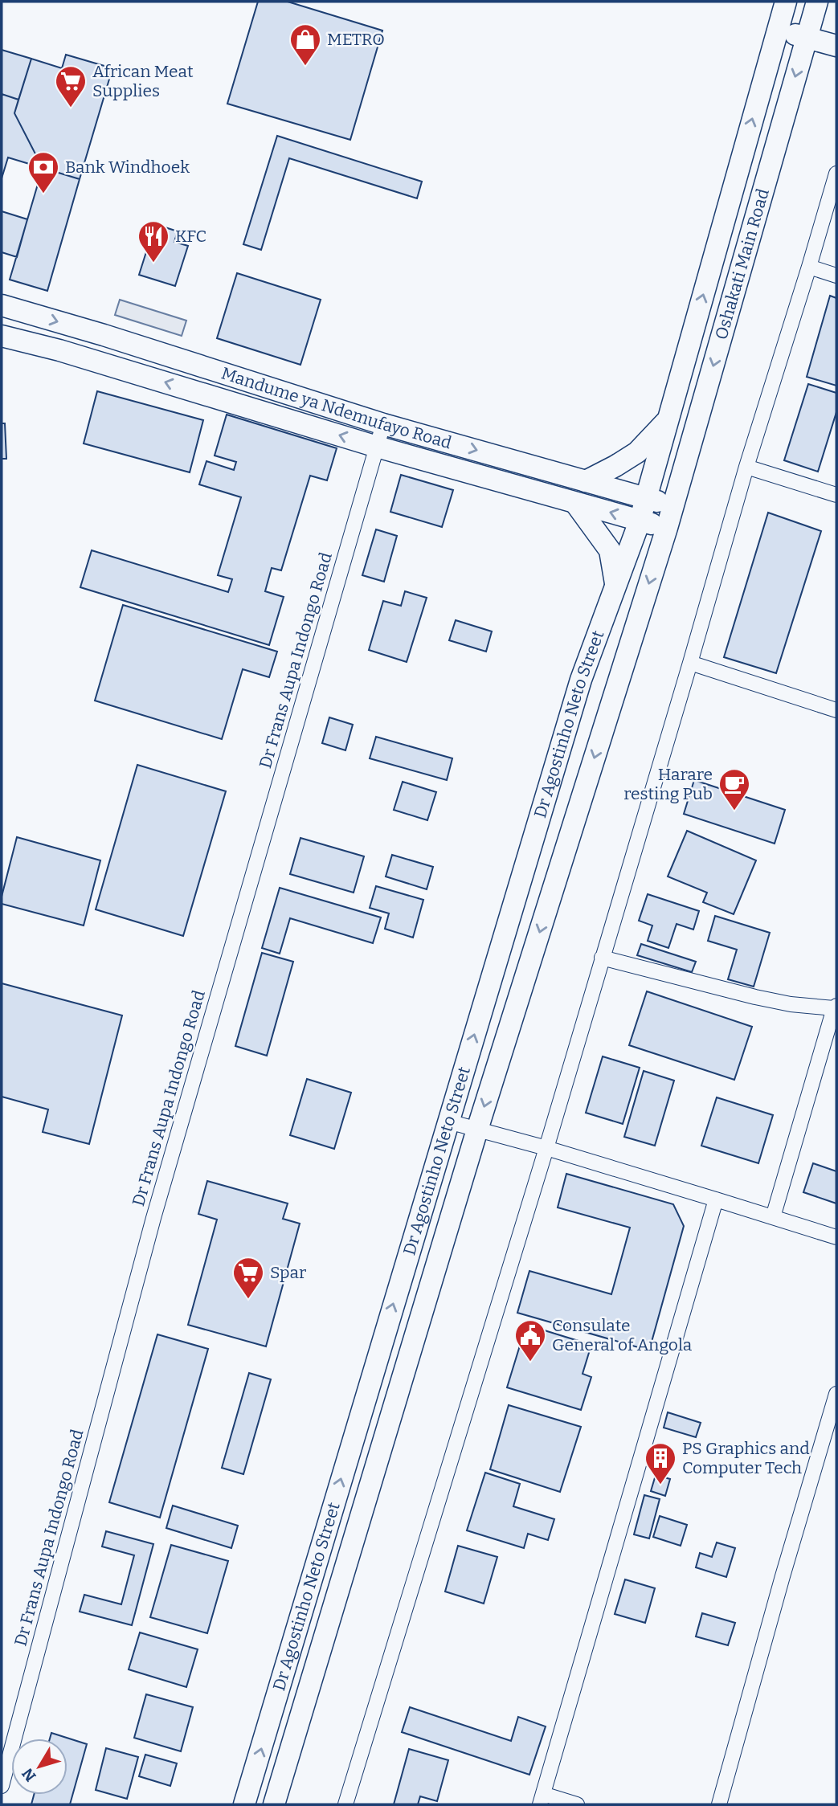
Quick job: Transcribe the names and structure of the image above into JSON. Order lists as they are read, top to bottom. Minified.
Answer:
{"streets":{"main road":["Oshakati Main Road","Mandume ya Ndemufayo Road","Dr Agostinho Neto Street"],"street":["Dr Frans Aupa Indongo Road"]},"crossings":[["Oshakati Main Road","Mandume ya Ndemufayo Road"],["Oshakati Main Road","Dr Agostinho Neto Street"],["Mandume ya Ndemufayo Road","Dr Frans Aupa Indongo Road"],["Mandume ya Ndemufayo Road","Dr Agostinho Neto Street"]],"places":{"shop":["METRO"],"supermarket":["African Meat Supplies","Spar"],"bank":["Bank Windhoek"],"restaurant":["KFC"],"cafe":["Harare resting Pub"],"public building":["Consulate General of Angola"],"building":["PS Graphics and Computer Tech"]},"north":"bottom left"}
